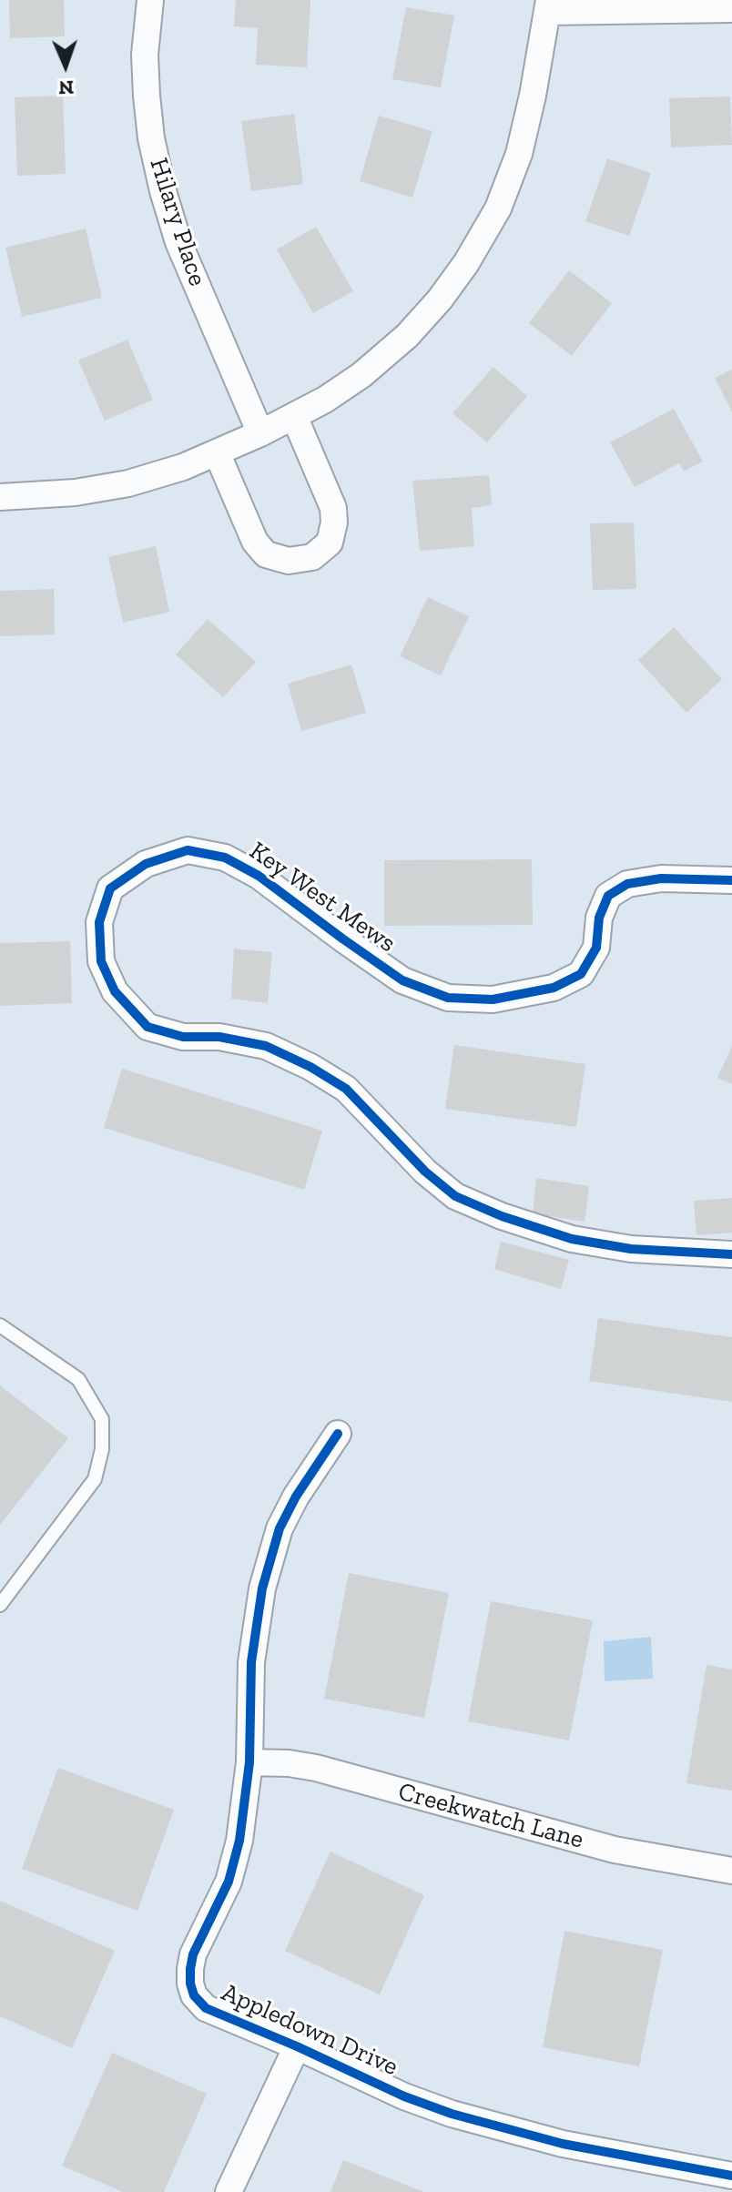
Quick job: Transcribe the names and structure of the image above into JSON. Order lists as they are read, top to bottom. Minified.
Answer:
{"streets":{"street":["Hilary Place","Key West Mews","Creekwatch Lane","Appledown Drive"]},"crossings":[["Creekwatch Lane","Appledown Drive"]],"north":"bottom"}
